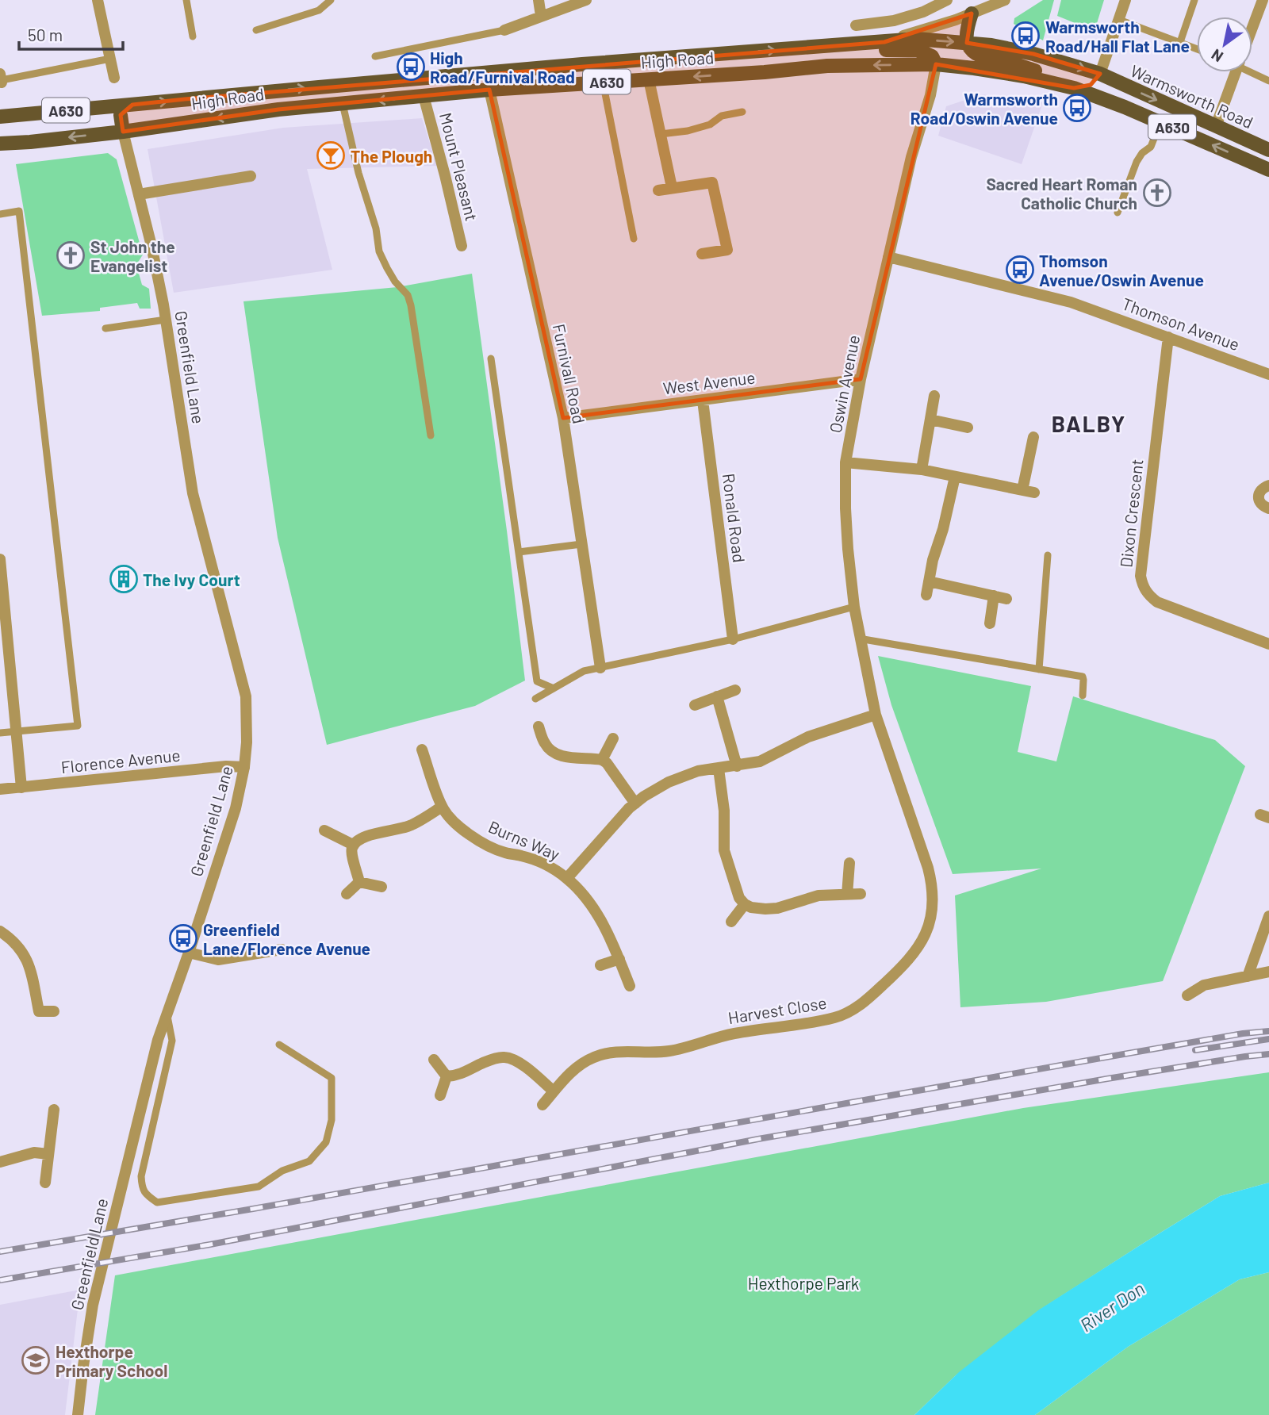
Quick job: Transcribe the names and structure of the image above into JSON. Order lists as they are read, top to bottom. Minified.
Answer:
{"streets":{"main road":["High Road","A630","Warmsworth Road"],"street":["Mount Pleasant","Thomson Avenue","Greenfield Lane","Furnivall Road","West Avenue","Oswin Avenue","Dixon Crescent","Ronald Road","Florence Avenue","Burns Way","Harvest Close"]},"crossings":[["High Road","A630"],["High Road","Warmsworth Road"],["High Road","Mount Pleasant"],["High Road","Greenfield Lane"],["High Road","Furnivall Road"],["High Road","Oswin Avenue"],["A630","Warmsworth Road"],["A630","Oswin Avenue"],["Thomson Avenue","Oswin Avenue"],["Thomson Avenue","Dixon Crescent"],["Greenfield Lane","Florence Avenue"],["Furnivall Road","West Avenue"],["West Avenue","Oswin Avenue"],["West Avenue","Ronald Road"],["Oswin Avenue","Harvest Close"]],"districts":["BALBY"],"water":["River Don"],"parks":["Hexthorpe Park"],"places":{"bus stop":["Warmsworth Road/Hall Flat Lane","High Road/Furnival Road","Warmsworth Road/Oswin Avenue","Thomson Avenue/Oswin Avenue","Greenfield Lane/Florence Avenue"],"bar":["The Plough"],"church":["Sacred Heart Roman Catholic Church","St John the Evangelist"],"building":["The Ivy Court"],"school or university":["Hexthorpe Primary School"]},"scale_bar":"50 m","north":"bottom left"}
